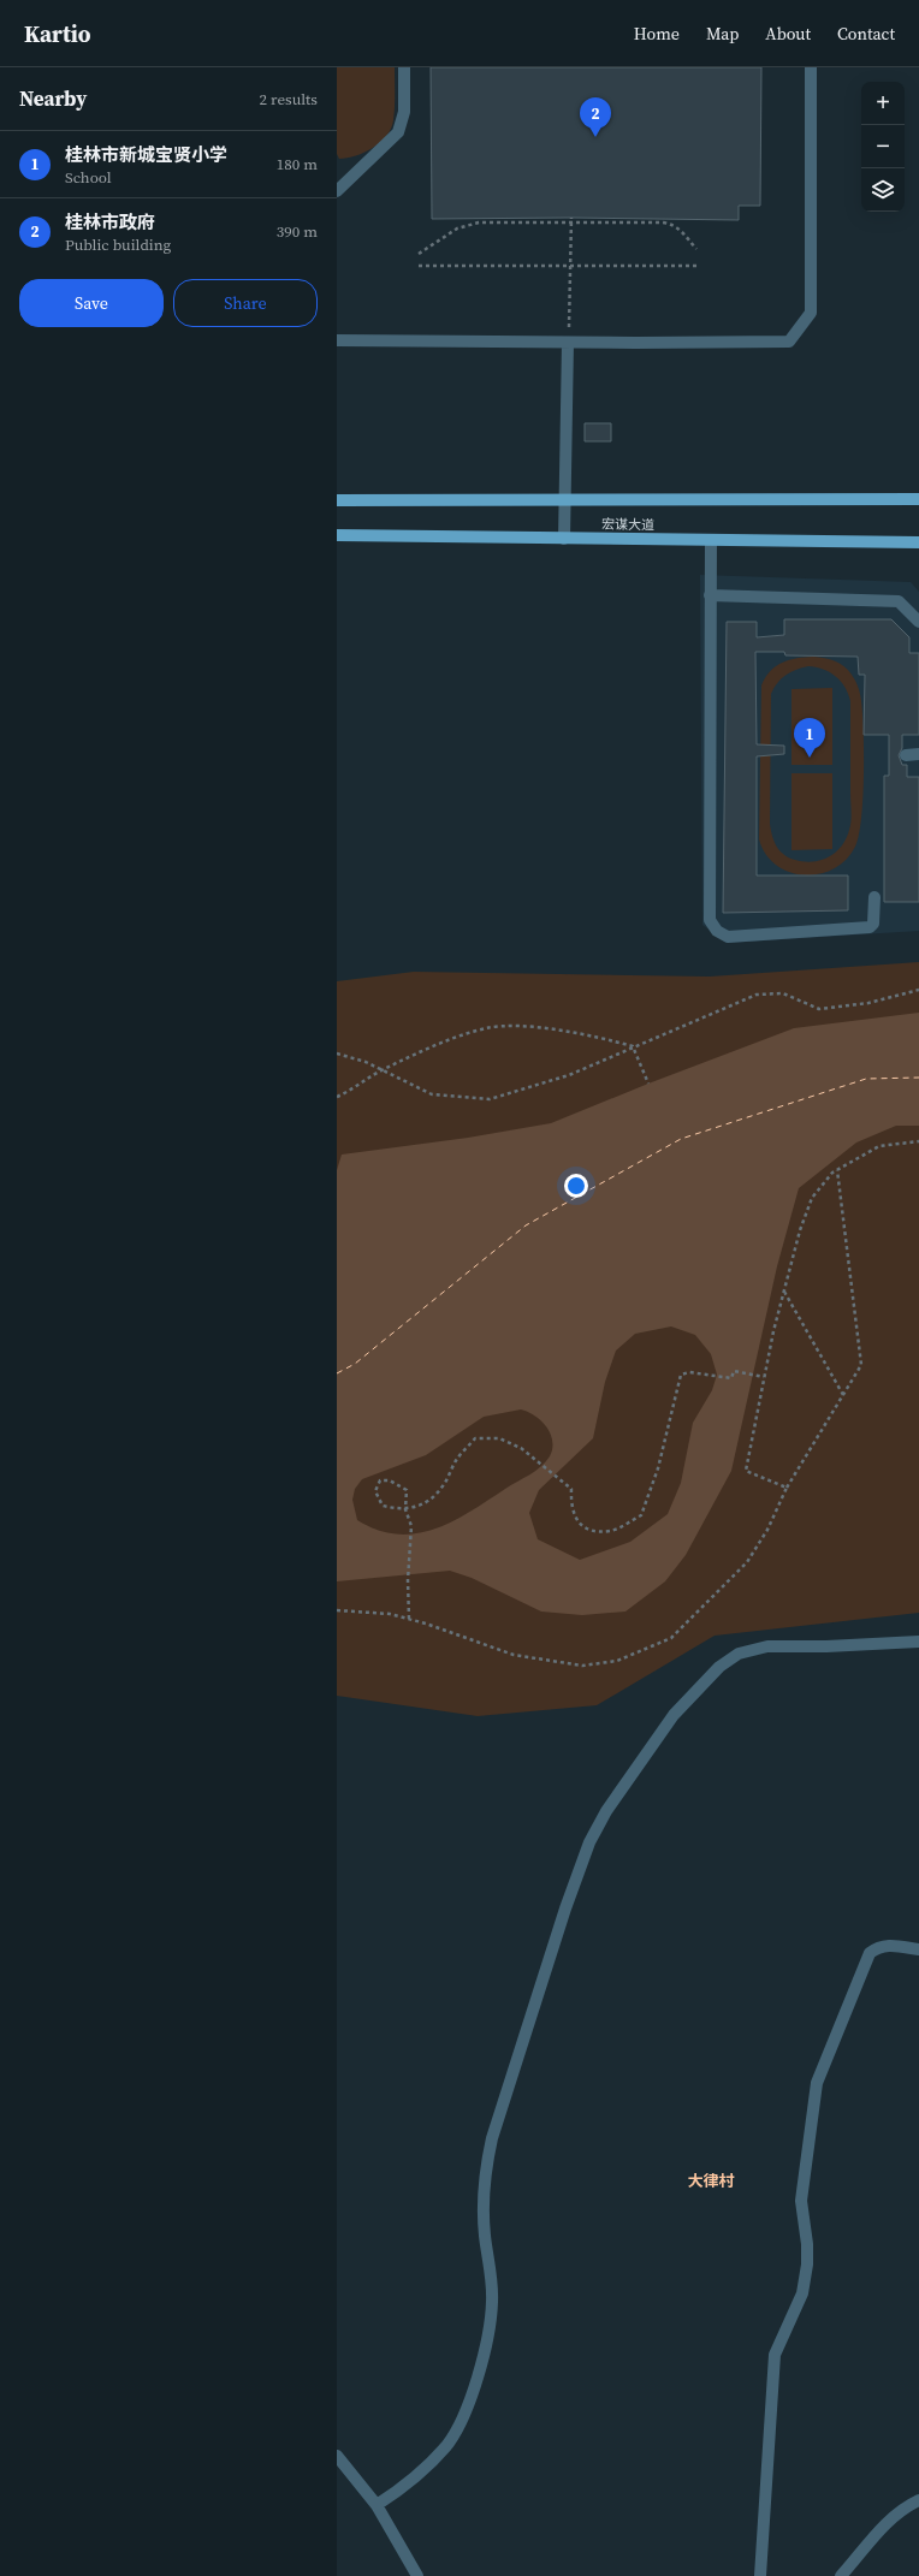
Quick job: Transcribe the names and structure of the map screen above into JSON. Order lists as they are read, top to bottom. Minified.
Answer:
{"streets":{"main road":["宏谋大道"]},"districts":["大律村"],"page":{"header":"Kartio","nav":["Home","Map","About","Contact"],"heading":["Nearby","2 results"],"map_buttons":["+","−"],"pins":["2","1"],"list":[{"mark":"1","name":"桂林市新城宝贤小学","note":"School","value":"180 m"},{"mark":"2","name":"桂林市政府","note":"Public building","value":"390 m"}],"buttons":["Save","Share"]}}
